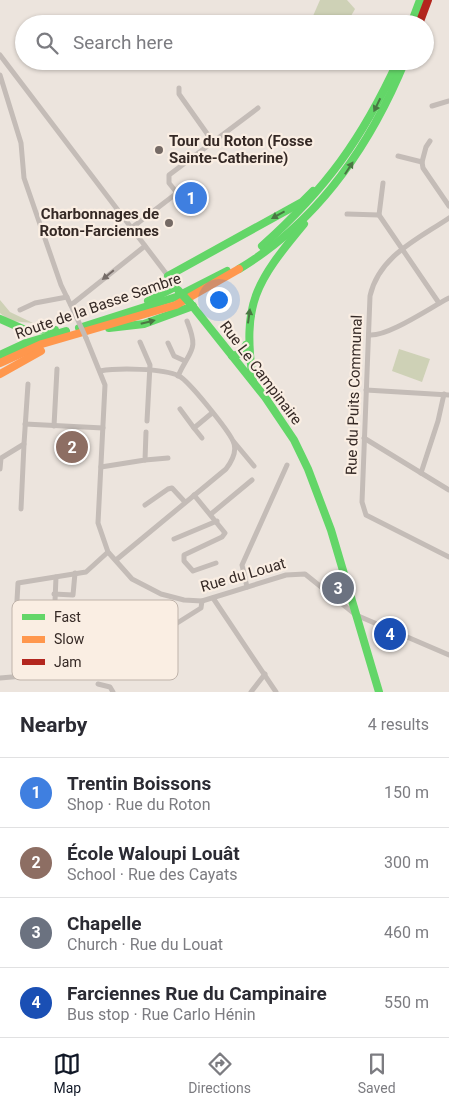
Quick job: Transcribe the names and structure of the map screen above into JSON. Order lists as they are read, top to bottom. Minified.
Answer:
{"streets":{"main road":["Route de la Basse Sambre","Rue Le Campinaire"],"street":["Rue du Puits Communal","Rue du Louat"]},"crossings":[["Rue Le Campinaire","Rue du Louat"]],"places":["Tour du Roton (Fosse Sainte-Catherine)","Charbonnages de Roton-Farciennes"],"legend":["Fast","Slow","Jam"],"page":{"search":"Search here","pins":["1","2","3","4"],"heading":["Nearby","4 results"],"list":[{"mark":"1","name":"Trentin Boissons","note":"Shop · Rue du Roton","value":"150 m"},{"mark":"2","name":"École Waloupi Louât","note":"School · Rue des Cayats","value":"300 m"},{"mark":"3","name":"Chapelle","note":"Church · Rue du Louat","value":"460 m"},{"mark":"4","name":"Farciennes Rue du Campinaire","note":"Bus stop · Rue Carlo Hénin","value":"550 m"}],"nav":["Map","Directions","Saved"]}}
